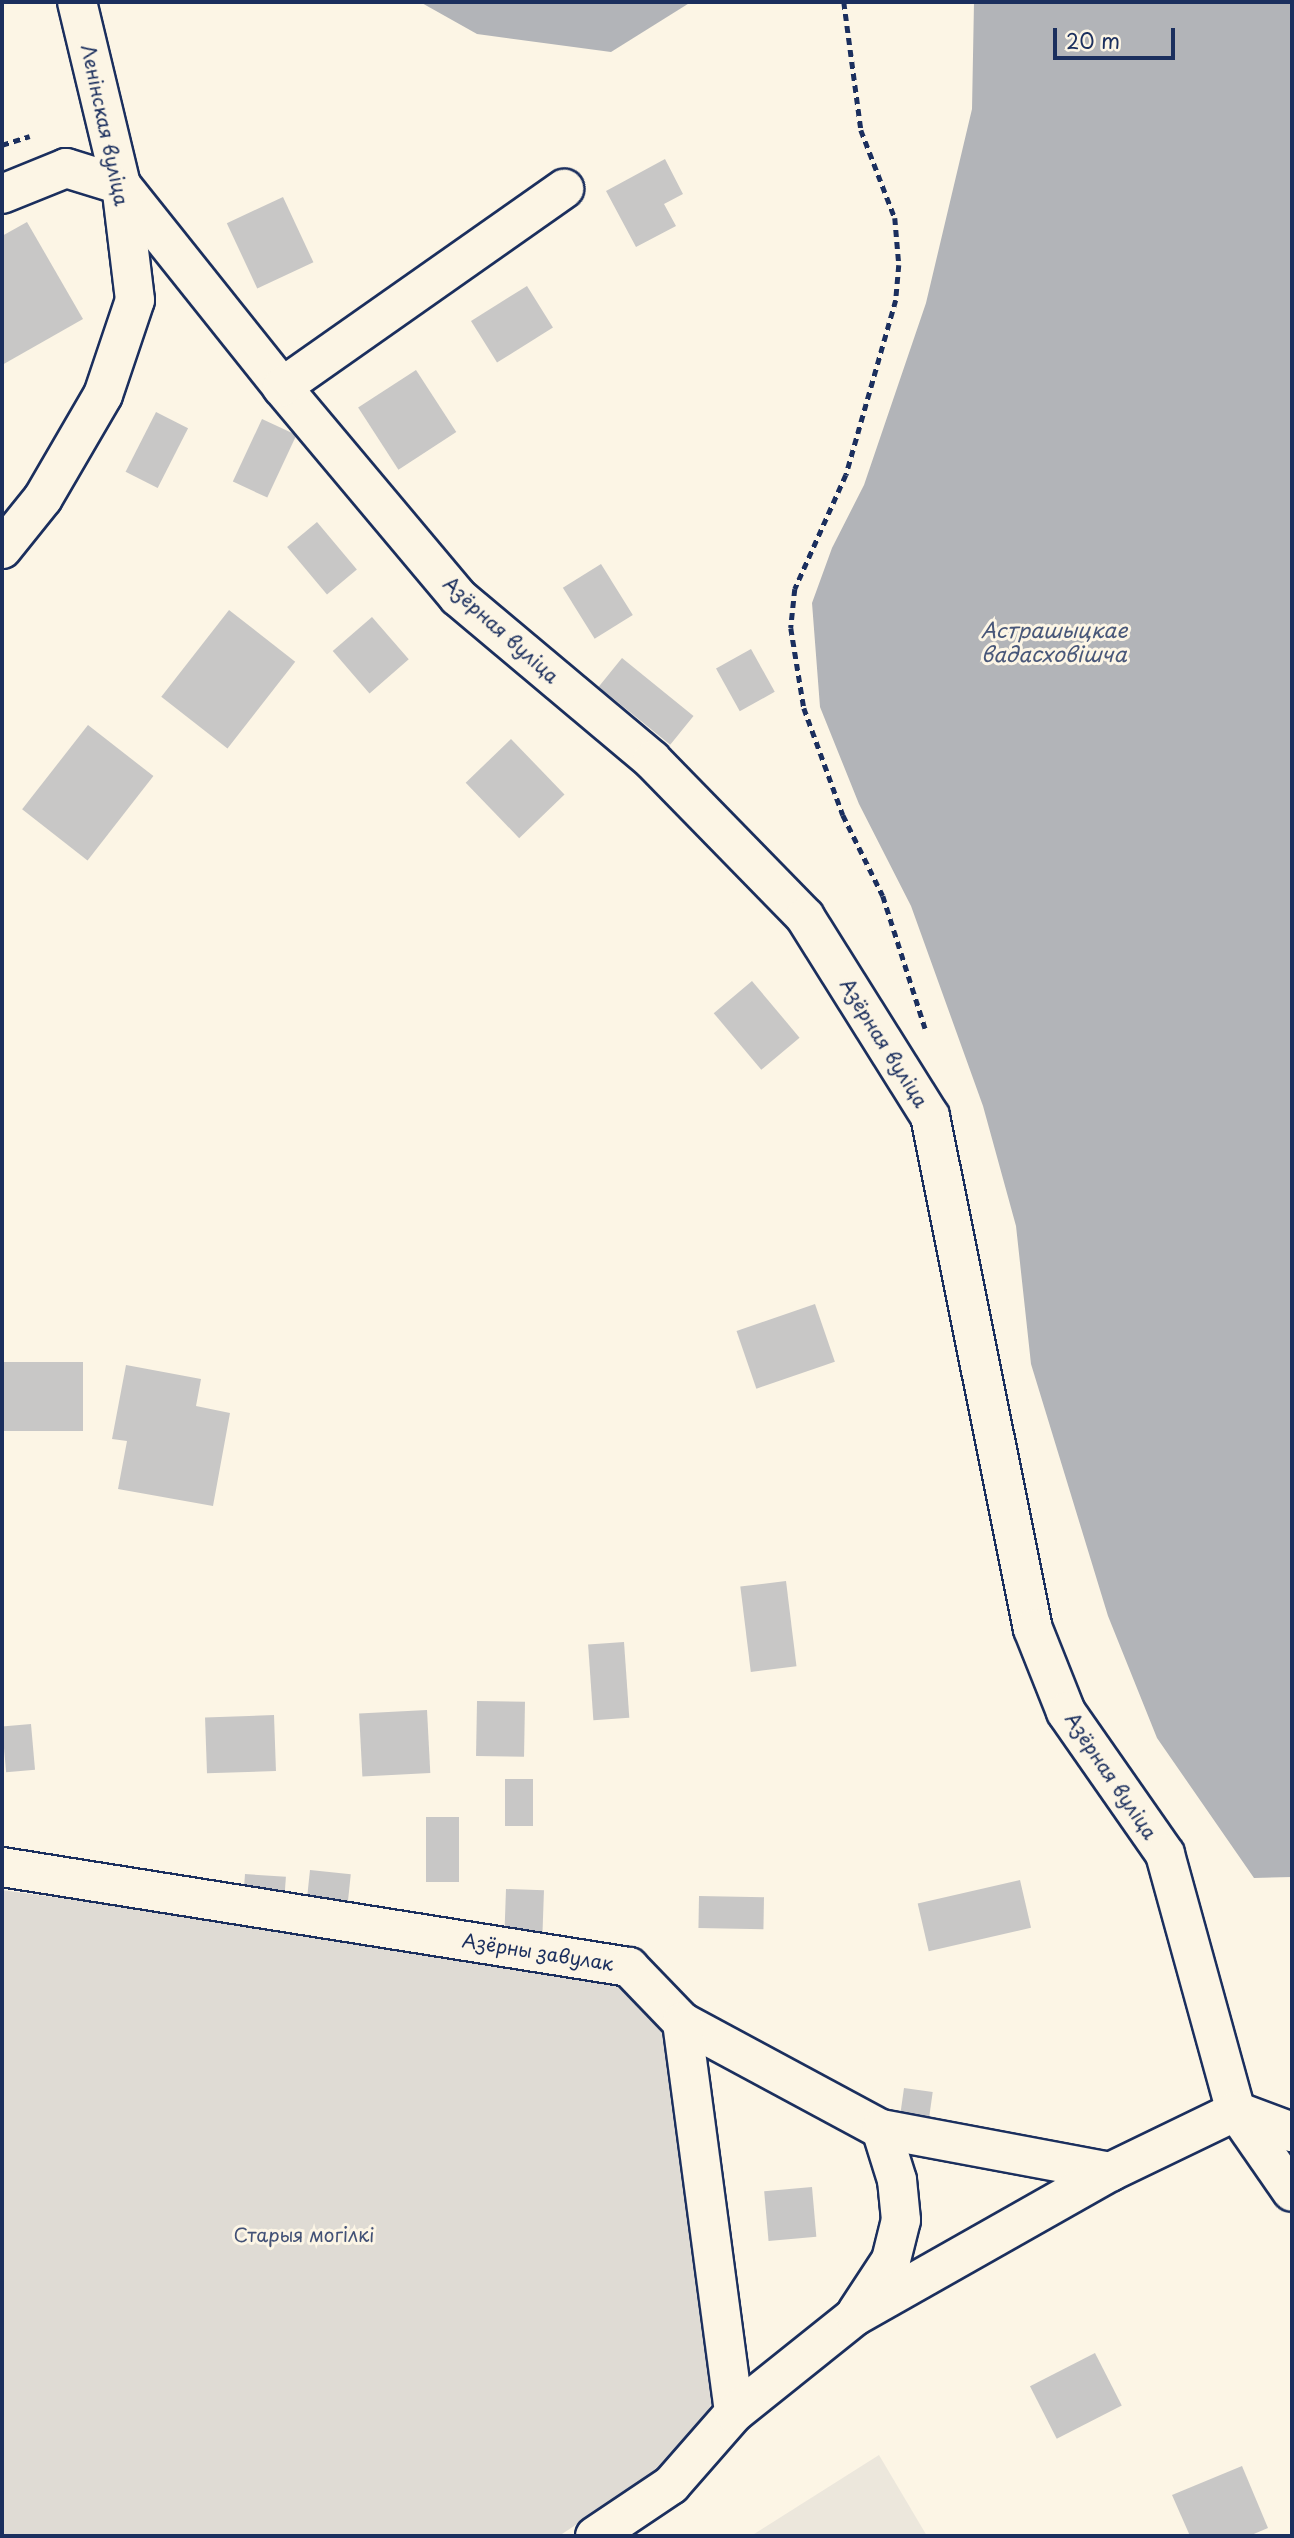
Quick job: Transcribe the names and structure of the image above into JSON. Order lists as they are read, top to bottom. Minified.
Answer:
{"streets":{"street":["Ленінская вуліца","Азёрная вуліца","Азёрны завулак"]},"crossings":[["Ленінская вуліца","Азёрная вуліца"]],"water":["Астрашыцкае вадасховішча"],"parks":["Старыя могілкі"],"scale_bar":"20 m"}
